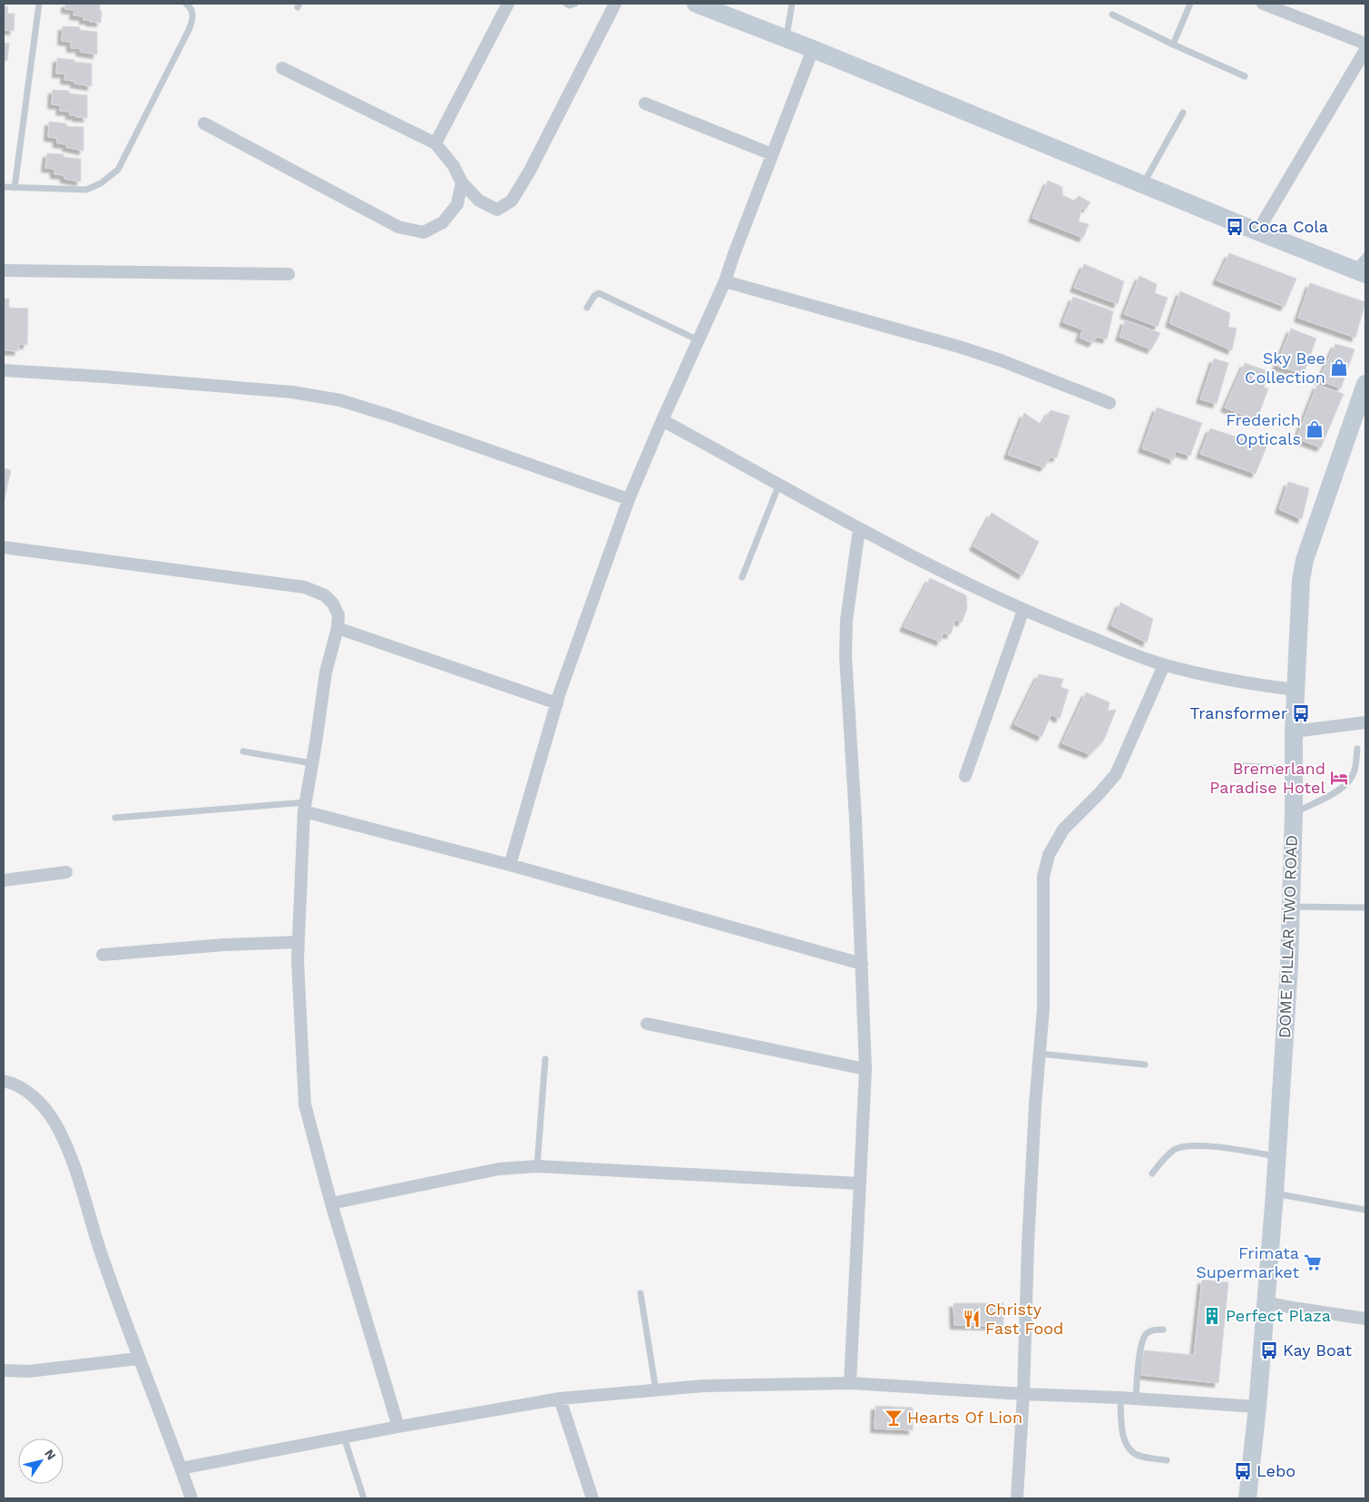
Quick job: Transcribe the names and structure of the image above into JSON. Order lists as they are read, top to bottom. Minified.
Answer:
{"streets":{"street":["DOME PILLAR TWO ROAD"]},"places":{"bus stop":["Coca Cola","Transformer","Kay Boat","Lebo"],"shop":["Sky Bee Collection","Frederich Opticals"],"hotel":["Bremerland Paradise Hotel"],"supermarket":["Frimata Supermarket"],"building":["Perfect Plaza"],"restaurant":["Christy Fast Food"],"bar":["Hearts Of Lion"]},"north":"top right"}
